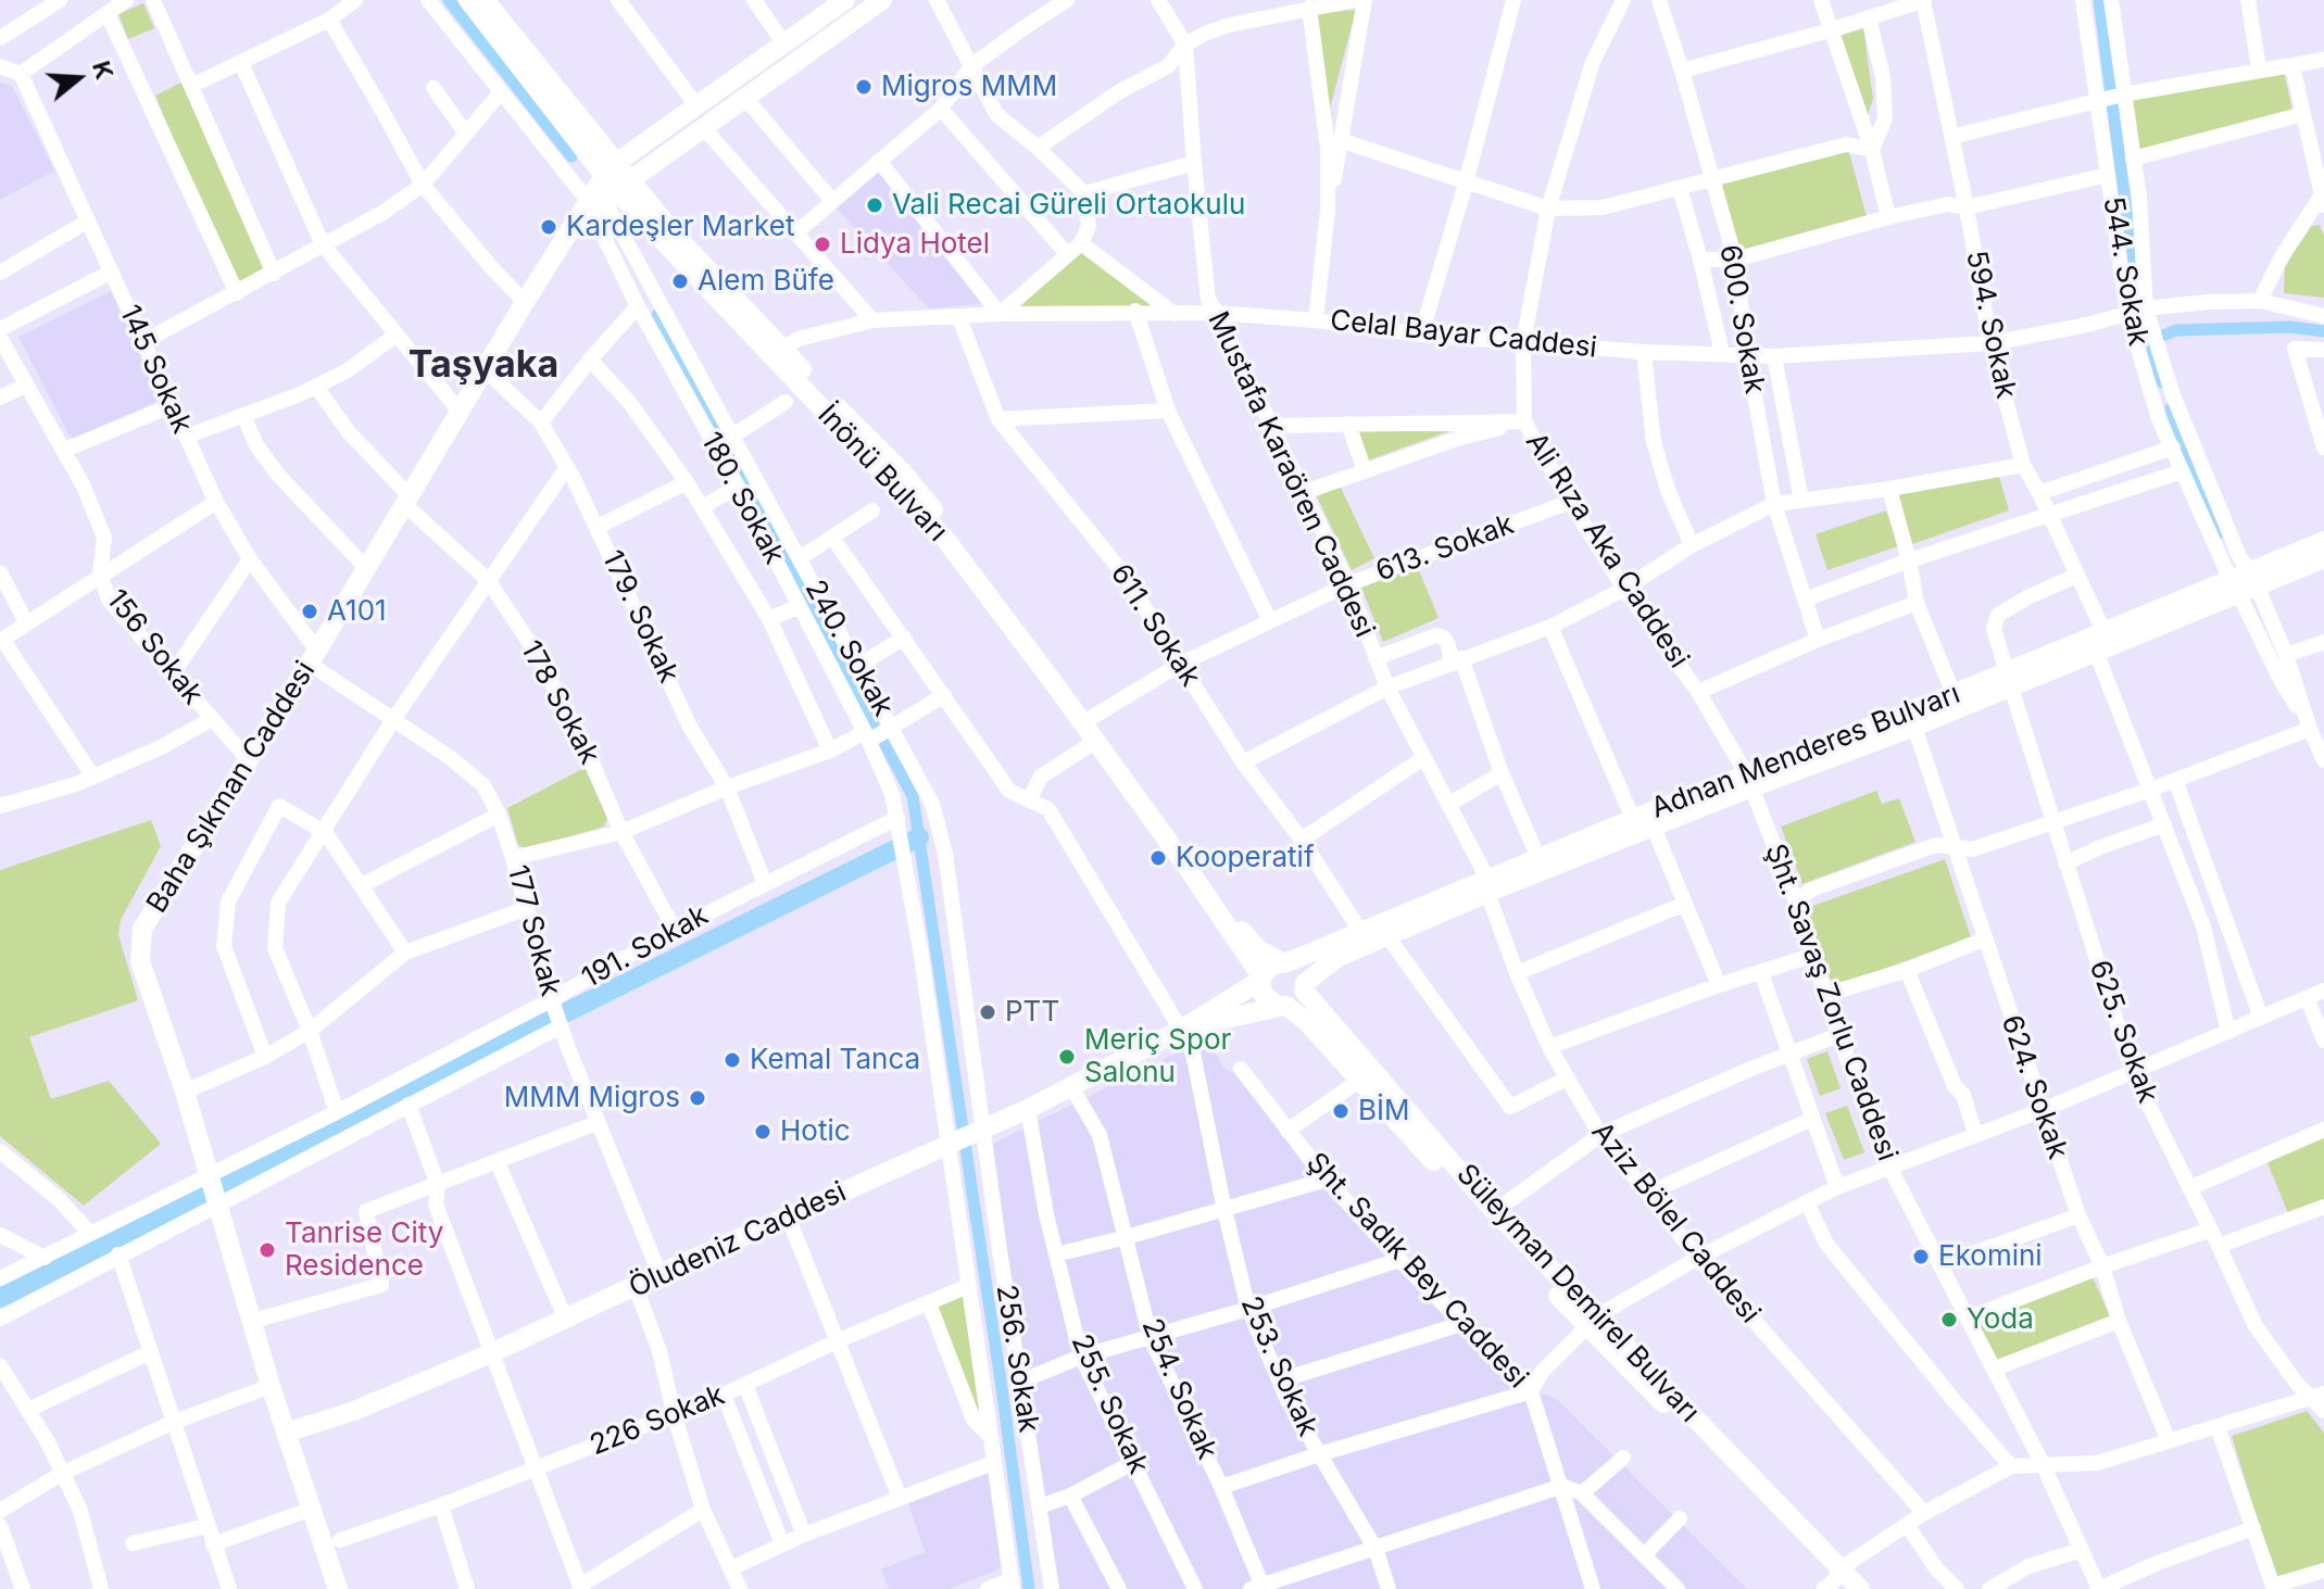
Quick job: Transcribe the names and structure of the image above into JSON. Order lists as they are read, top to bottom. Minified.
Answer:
{"streets":{"main road":["İnönü Bulvarı","Adnan Menderes Bulvarı","Baha Şıkman Caddesi","Öludeniz Caddesi","Süleyman Demirel Bulvarı"],"street":["544. Sokak","600. Sokak","594. Sokak","Celal Bayar Caddesi","145 Sokak","Mustafa Karaören Caddesi","180. Sokak","613. Sokak","Ali Rıza Aka Caddesi","179. Sokak","611. Sokak","156 Sokak","240. Sokak","178 Sokak","177 Sokak","191. Sokak","Şht. Savaş Zorlu Caddesi","625. Sokak","624. Sokak","Aziz Bölel Caddesi","Şht. Sadık Bey Caddesi","256. Sokak","253. Sokak","254. Sokak","255. Sokak","226 Sokak"]},"crossings":[["544. Sokak","Celal Bayar Caddesi"],["544. Sokak","Adnan Menderes Bulvarı"],["600. Sokak","Celal Bayar Caddesi"],["594. Sokak","Celal Bayar Caddesi"],["594. Sokak","Adnan Menderes Bulvarı"],["594. Sokak","625. Sokak"],["Celal Bayar Caddesi","İnönü Bulvarı"],["Celal Bayar Caddesi","Mustafa Karaören Caddesi"],["Celal Bayar Caddesi","Ali Rıza Aka Caddesi"],["Celal Bayar Caddesi","611. Sokak"],["145 Sokak","Baha Şıkman Caddesi"],["145 Sokak","177 Sokak"],["İnönü Bulvarı","180. Sokak"],["İnönü Bulvarı","613. Sokak"],["İnönü Bulvarı","240. Sokak"],["İnönü Bulvarı","Adnan Menderes Bulvarı"],["İnönü Bulvarı","Baha Şıkman Caddesi"],["İnönü Bulvarı","Süleyman Demirel Bulvarı"],["Mustafa Karaören Caddesi","613. Sokak"],["Mustafa Karaören Caddesi","Adnan Menderes Bulvarı"],["Mustafa Karaören Caddesi","Aziz Bölel Caddesi"],["180. Sokak","240. Sokak"],["180. Sokak","Baha Şıkman Caddesi"],["180. Sokak","191. Sokak"],["180. Sokak","Öludeniz Caddesi"],["180. Sokak","256. Sokak"],["613. Sokak","Ali Rıza Aka Caddesi"],["613. Sokak","611. Sokak"],["Ali Rıza Aka Caddesi","Adnan Menderes Bulvarı"],["Ali Rıza Aka Caddesi","Şht. Savaş Zorlu Caddesi"],["179. Sokak","Baha Şıkman Caddesi"],["179. Sokak","191. Sokak"],["611. Sokak","Adnan Menderes Bulvarı"],["156 Sokak","Baha Şıkman Caddesi"],["240. Sokak","Baha Şıkman Caddesi"],["240. Sokak","Öludeniz Caddesi"],["240. Sokak","256. Sokak"],["178 Sokak","Baha Şıkman Caddesi"],["178 Sokak","191. Sokak"],["Adnan Menderes Bulvarı","Şht. Savaş Zorlu Caddesi"],["Adnan Menderes Bulvarı","625. Sokak"],["Adnan Menderes Bulvarı","624. Sokak"],["Adnan Menderes Bulvarı","Aziz Bölel Caddesi"],["Adnan Menderes Bulvarı","Öludeniz Caddesi"],["Adnan Menderes Bulvarı","Süleyman Demirel Bulvarı"],["Adnan Menderes Bulvarı","253. Sokak"],["Baha Şıkman Caddesi","177 Sokak"],["Baha Şıkman Caddesi","191. Sokak"],["Baha Şıkman Caddesi","Öludeniz Caddesi"],["177 Sokak","191. Sokak"],["177 Sokak","Öludeniz Caddesi"],["Öludeniz Caddesi","256. Sokak"],["Öludeniz Caddesi","253. Sokak"],["Öludeniz Caddesi","254. Sokak"],["Öludeniz Caddesi","255. Sokak"],["256. Sokak","226 Sokak"]],"districts":["Taşyaka"],"places":["Migros MMM","Vali Recai Güreli Ortaokulu","Kardeşler Market","Lidya Hotel","Alem Büfe","A101","Kooperatif","PTT","Meriç Spor Salonu","Kemal Tanca","MMM Migros","BİM","Hotic","Tanrise City Residence","Ekomini","Yoda"],"north":"right"}
